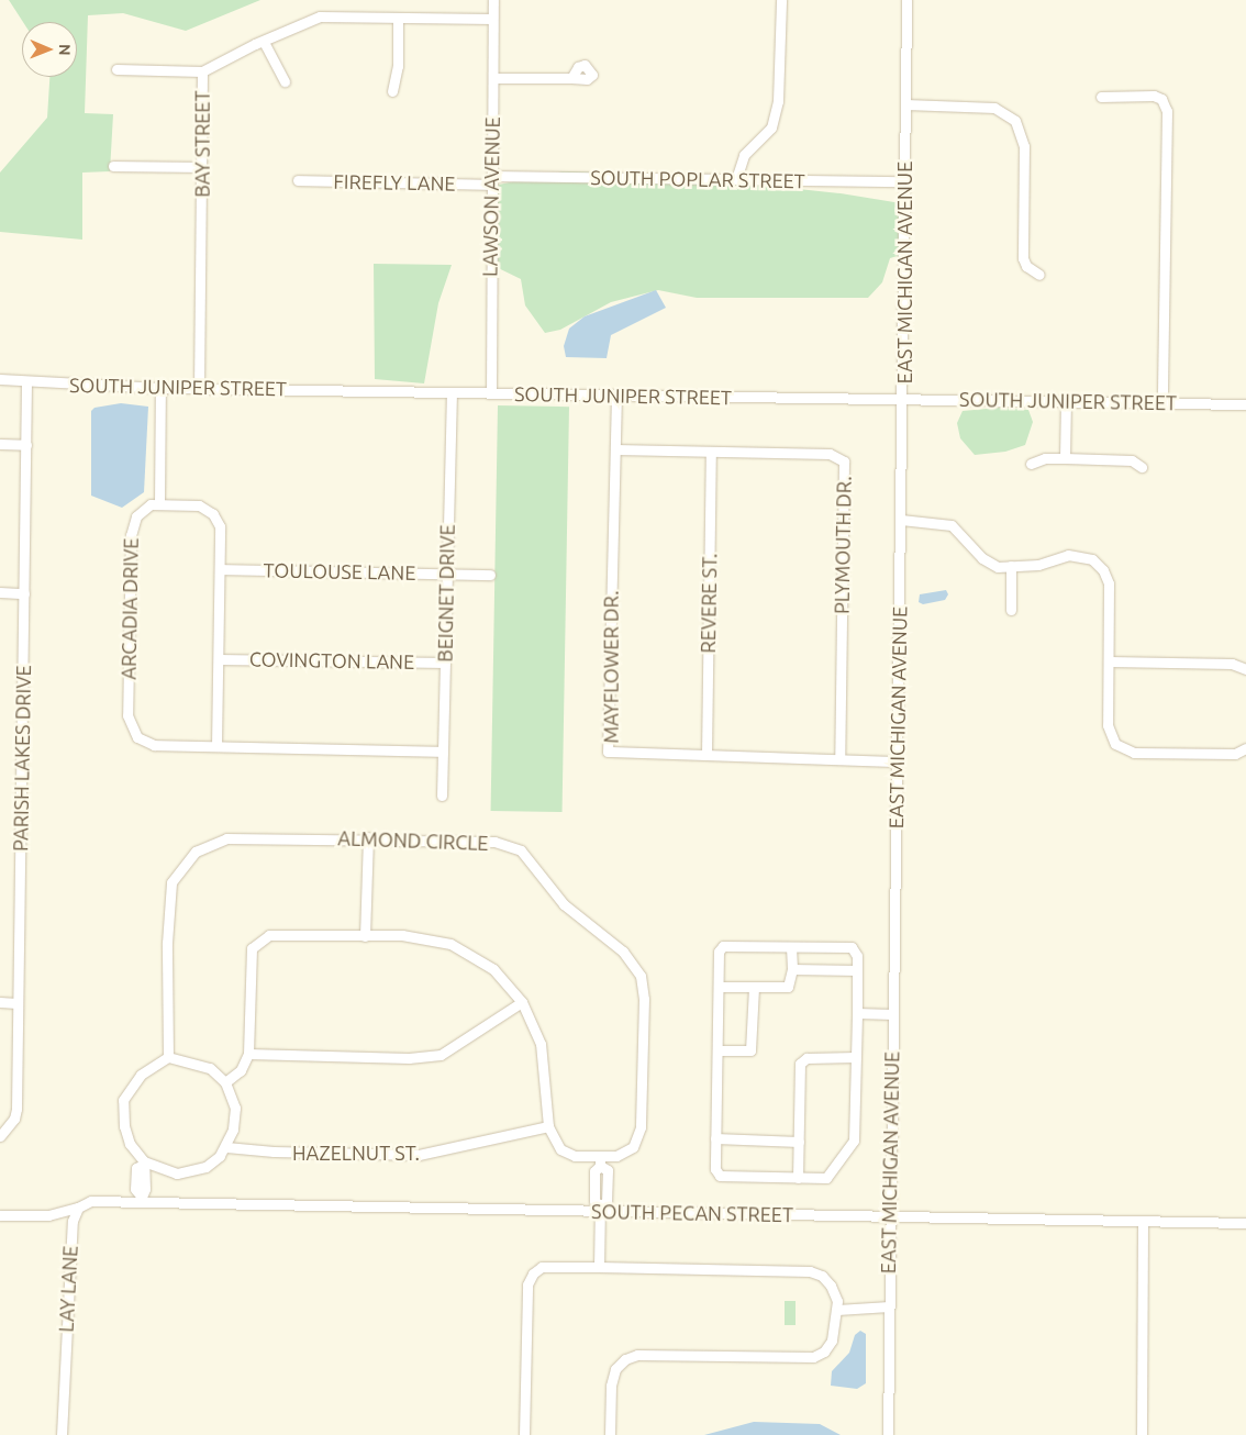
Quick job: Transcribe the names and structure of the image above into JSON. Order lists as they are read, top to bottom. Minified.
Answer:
{"streets":{"street":["BAY STREET","SOUTH POPLAR STREET","FIREFLY LANE","LAWSON AVENUE","EAST MICHIGAN AVENUE","SOUTH JUNIPER STREET","PLYMOUTH DR.","TOULOUSE LANE","BEIGNET DRIVE","REVERE ST.","ARCADIA DRIVE","COVINGTON LANE","MAYFLOWER DR.","PARISH LAKES DRIVE","ALMOND CIRCLE","HAZELNUT ST.","SOUTH PECAN STREET","LAY LANE"]},"crossings":[["BAY STREET","LAWSON AVENUE"],["BAY STREET","SOUTH JUNIPER STREET"],["SOUTH POPLAR STREET","FIREFLY LANE"],["SOUTH POPLAR STREET","LAWSON AVENUE"],["SOUTH POPLAR STREET","EAST MICHIGAN AVENUE"],["FIREFLY LANE","LAWSON AVENUE"],["LAWSON AVENUE","SOUTH JUNIPER STREET"],["EAST MICHIGAN AVENUE","SOUTH JUNIPER STREET"],["EAST MICHIGAN AVENUE","MAYFLOWER DR."],["EAST MICHIGAN AVENUE","SOUTH PECAN STREET"],["SOUTH JUNIPER STREET","BEIGNET DRIVE"],["SOUTH JUNIPER STREET","MAYFLOWER DR."],["SOUTH JUNIPER STREET","PARISH LAKES DRIVE"],["PLYMOUTH DR.","REVERE ST."],["PLYMOUTH DR.","MAYFLOWER DR."],["TOULOUSE LANE","BEIGNET DRIVE"],["TOULOUSE LANE","ARCADIA DRIVE"],["BEIGNET DRIVE","ARCADIA DRIVE"],["BEIGNET DRIVE","COVINGTON LANE"],["REVERE ST.","MAYFLOWER DR."],["ARCADIA DRIVE","COVINGTON LANE"],["ALMOND CIRCLE","HAZELNUT ST."]],"north":"right"}
